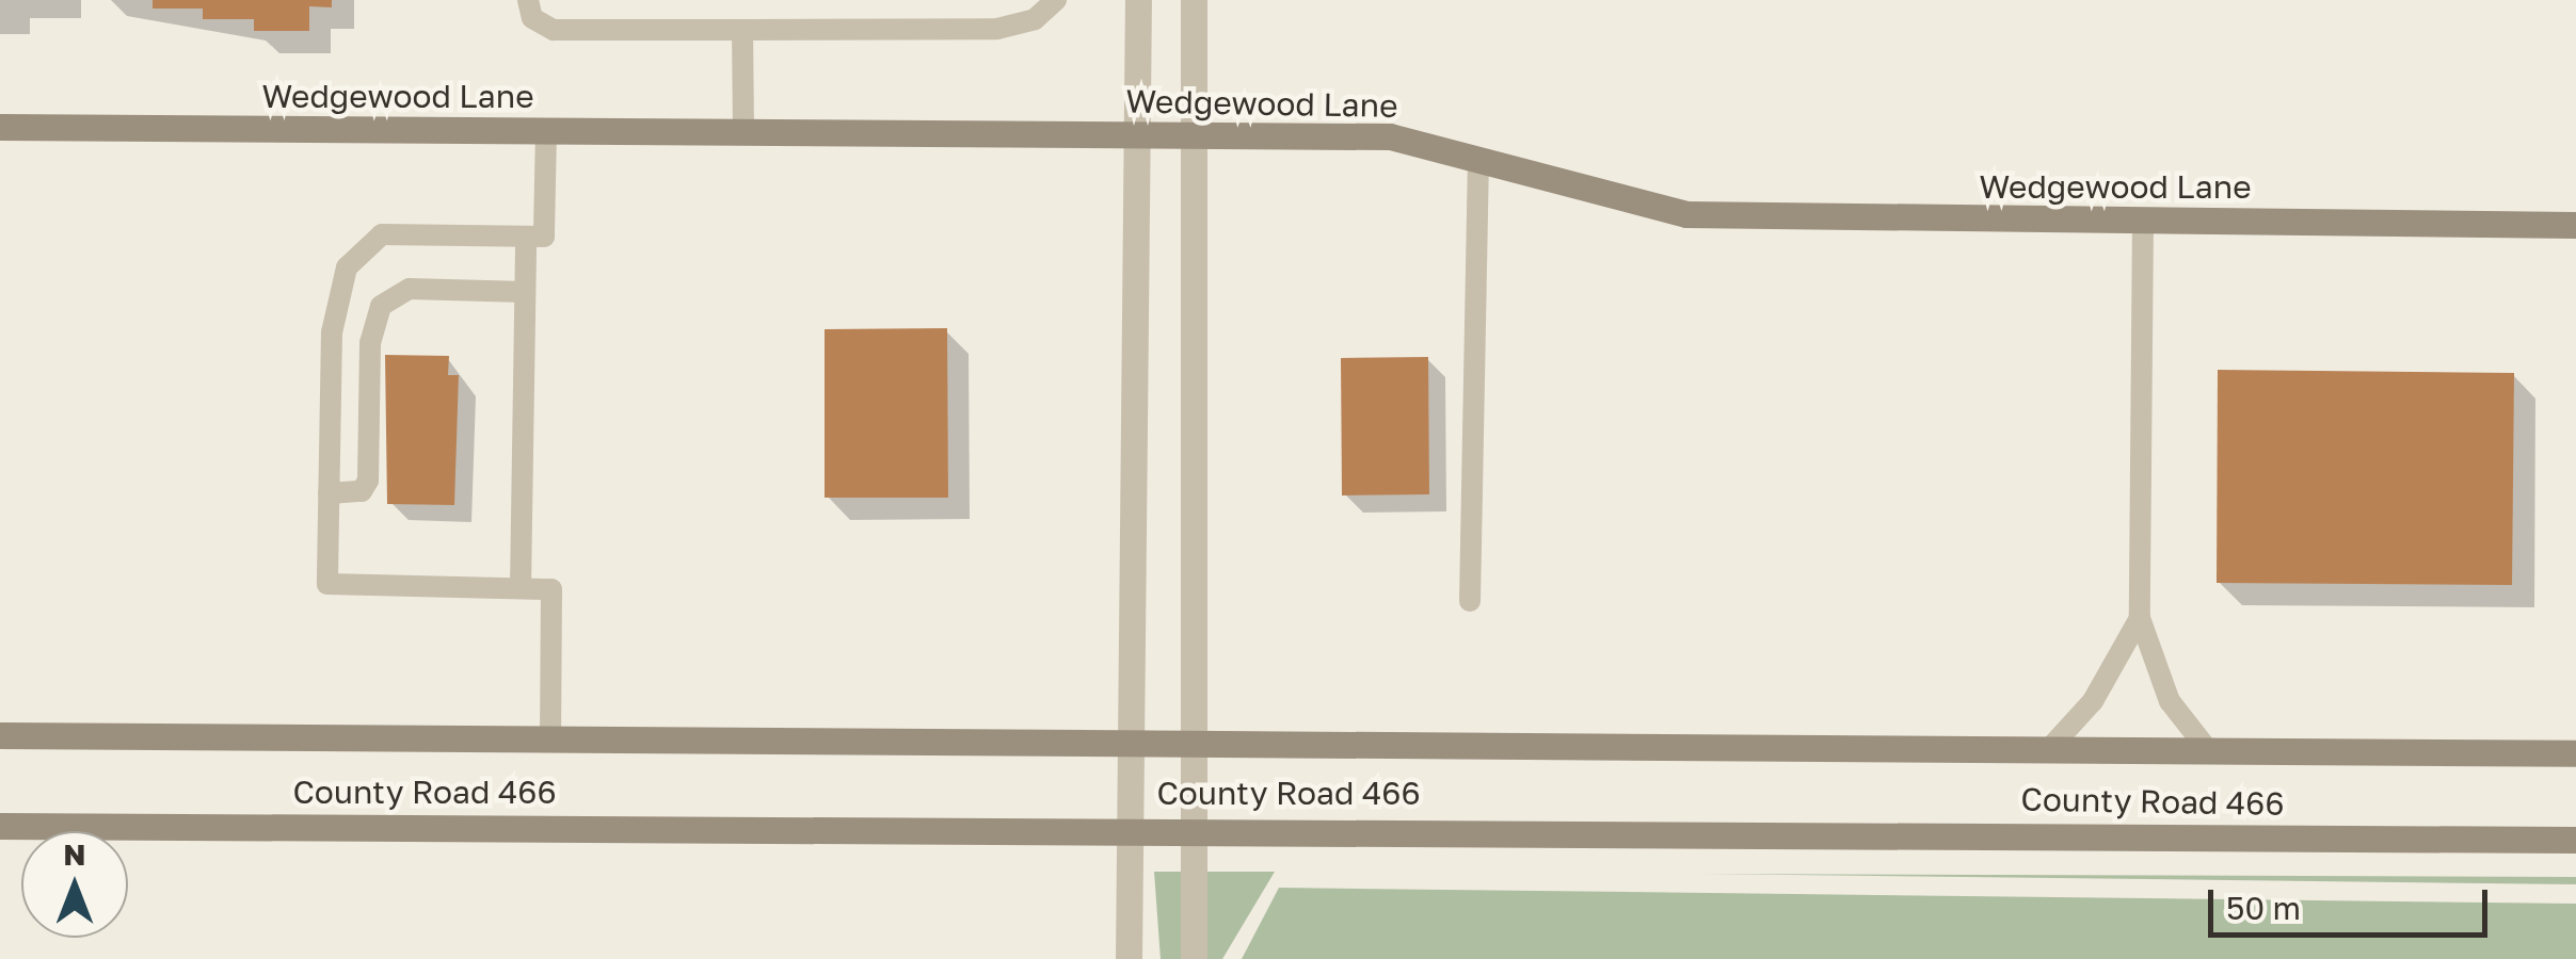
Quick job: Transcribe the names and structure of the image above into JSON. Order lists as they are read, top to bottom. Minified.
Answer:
{"streets":{"main road":["Wedgewood Lane","County Road 466"]},"scale_bar":"50 m","north":"top"}
